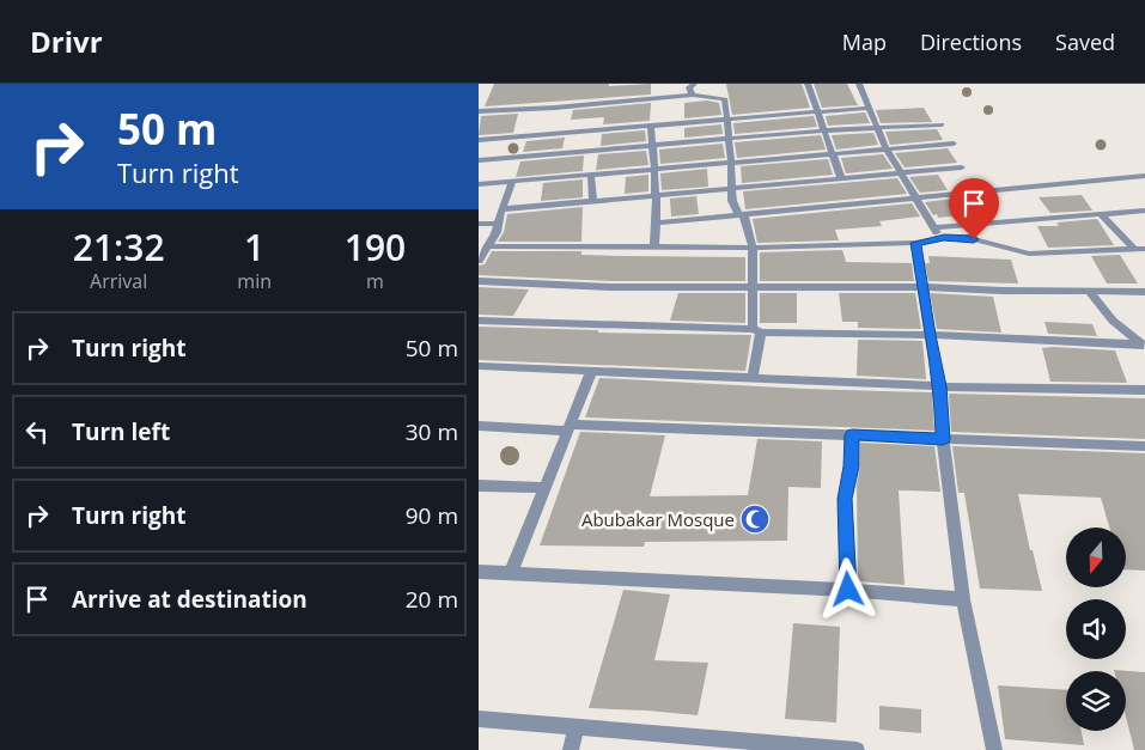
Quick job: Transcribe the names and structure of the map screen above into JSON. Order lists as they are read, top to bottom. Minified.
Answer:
{"places":{"mosque":["Abubakar Mosque"]},"north":"bottom","page":{"header":"Drivr","nav":["Map","Directions","Saved"],"turn":["50 m","Turn right"],"eta":["21:32","Arrival","1","min","190","m"],"list":[{"name":"Turn right","value":"50 m"},{"name":"Turn left","value":"30 m"},{"name":"Turn right","value":"90 m"},{"name":"Arrive at destination","value":"20 m"}]}}
